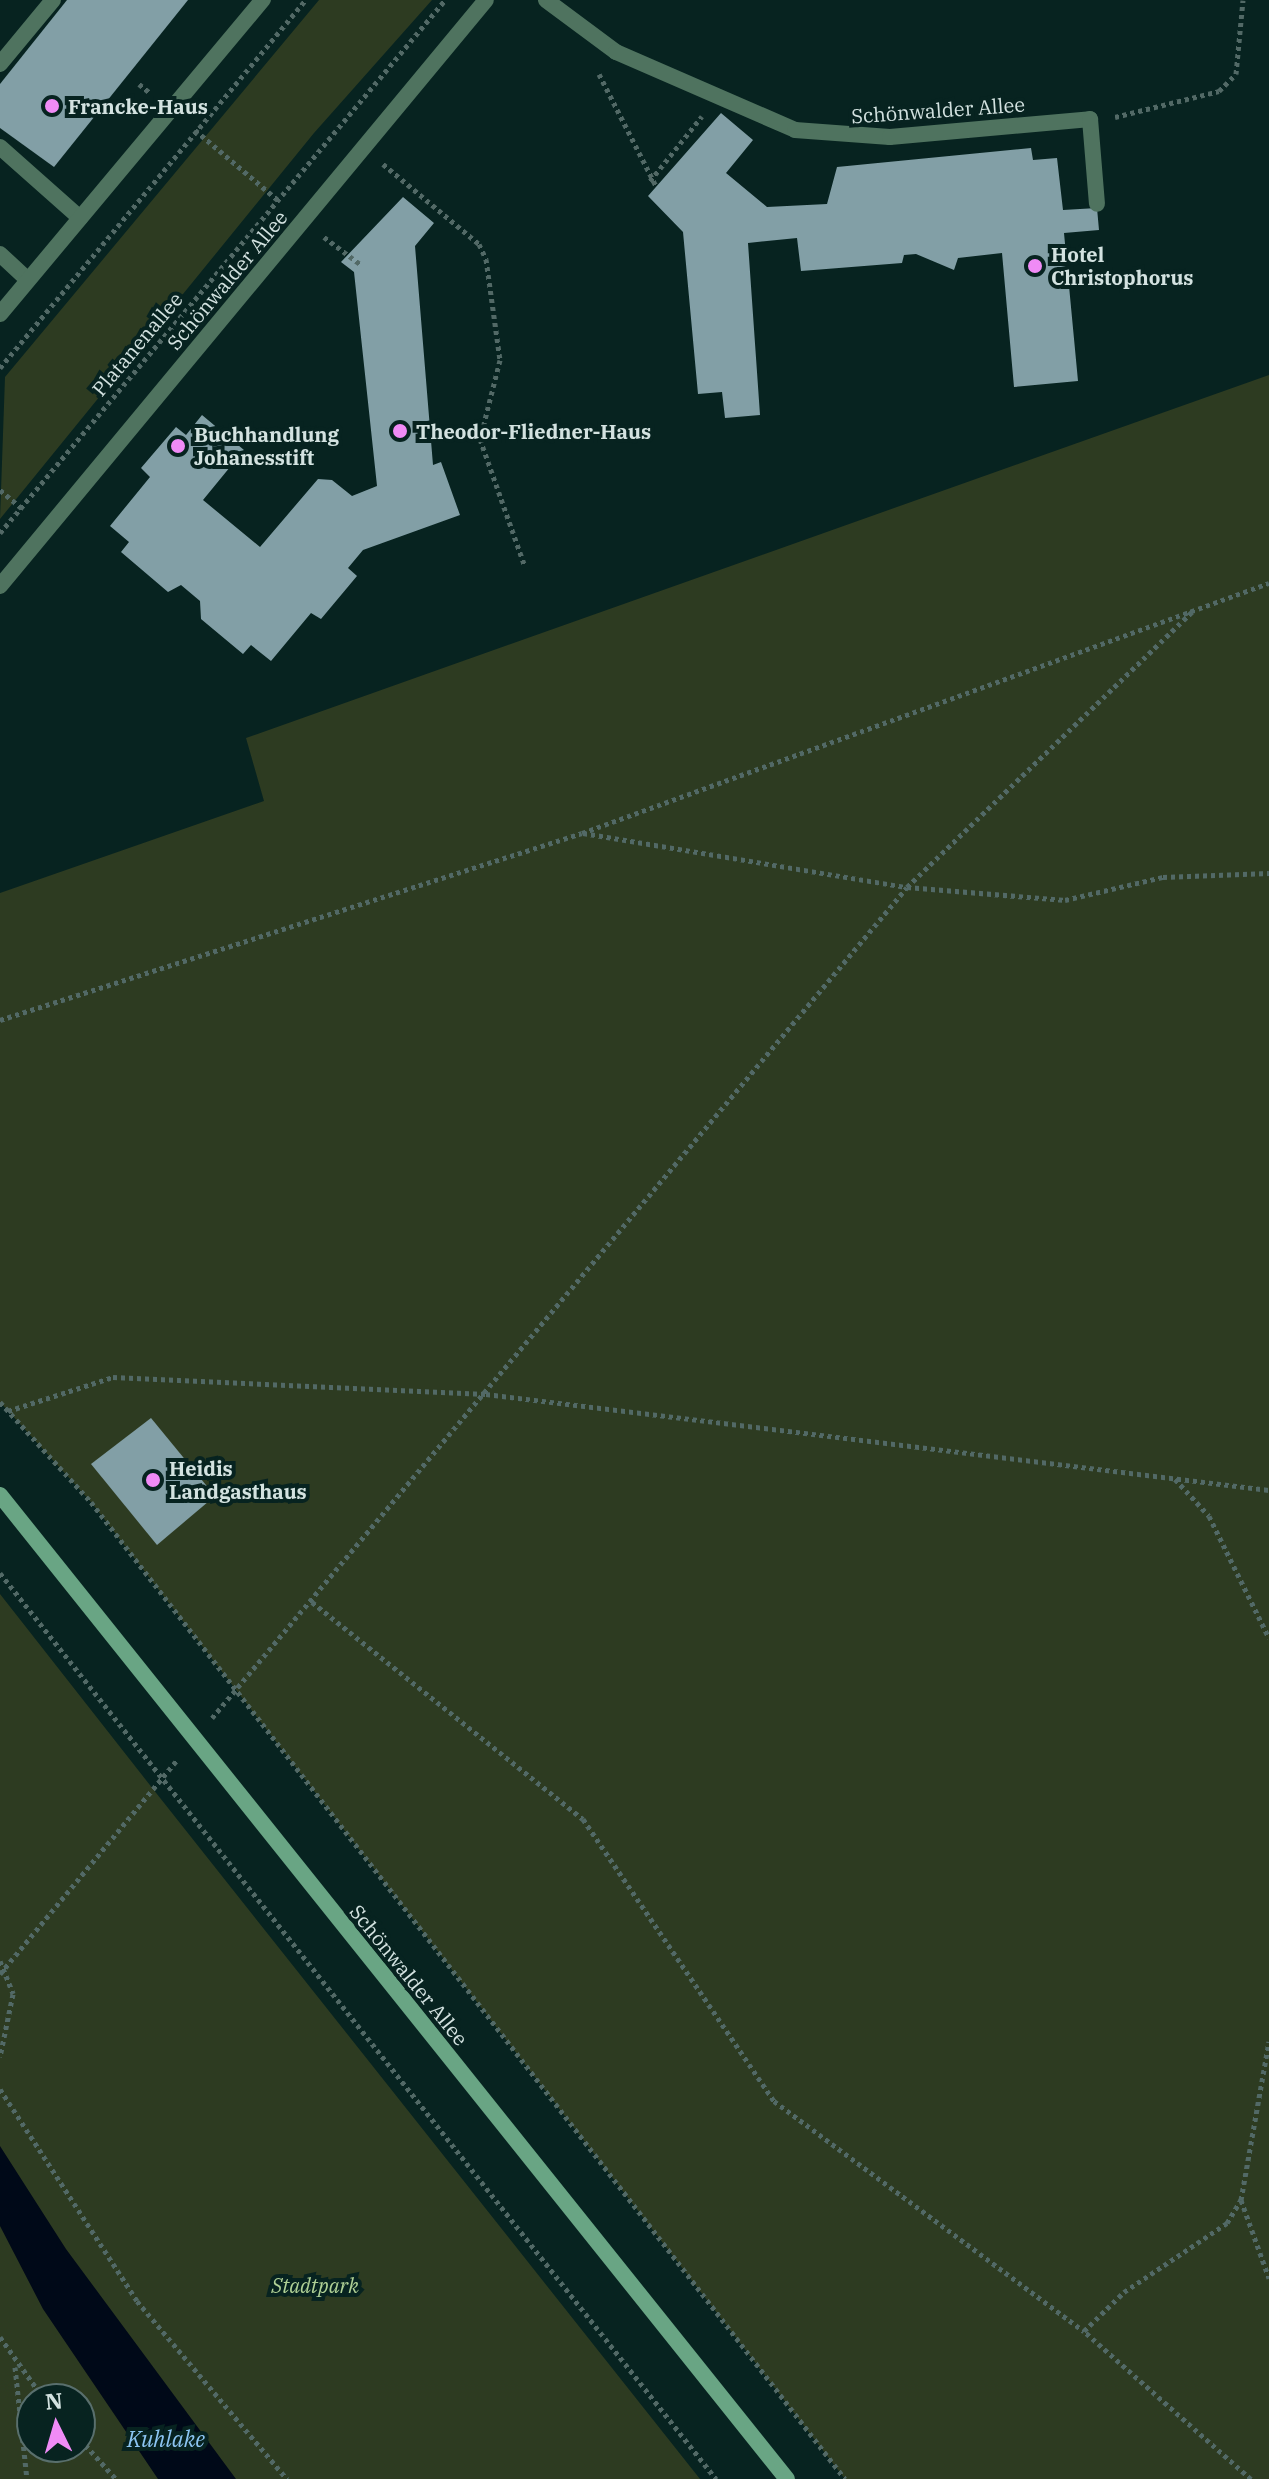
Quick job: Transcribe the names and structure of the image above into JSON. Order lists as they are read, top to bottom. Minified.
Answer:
{"streets":{"main road":["Schönwalder Allee"],"path":["Platanenallee"]},"water":["Kuhlake"],"parks":["Stadtpark"],"places":["Francke-Haus","Hotel Christophorus","Theodor-Fliedner-Haus","Buchhandlung Johanesstift","Heidis Landgasthaus"],"north":"top"}
